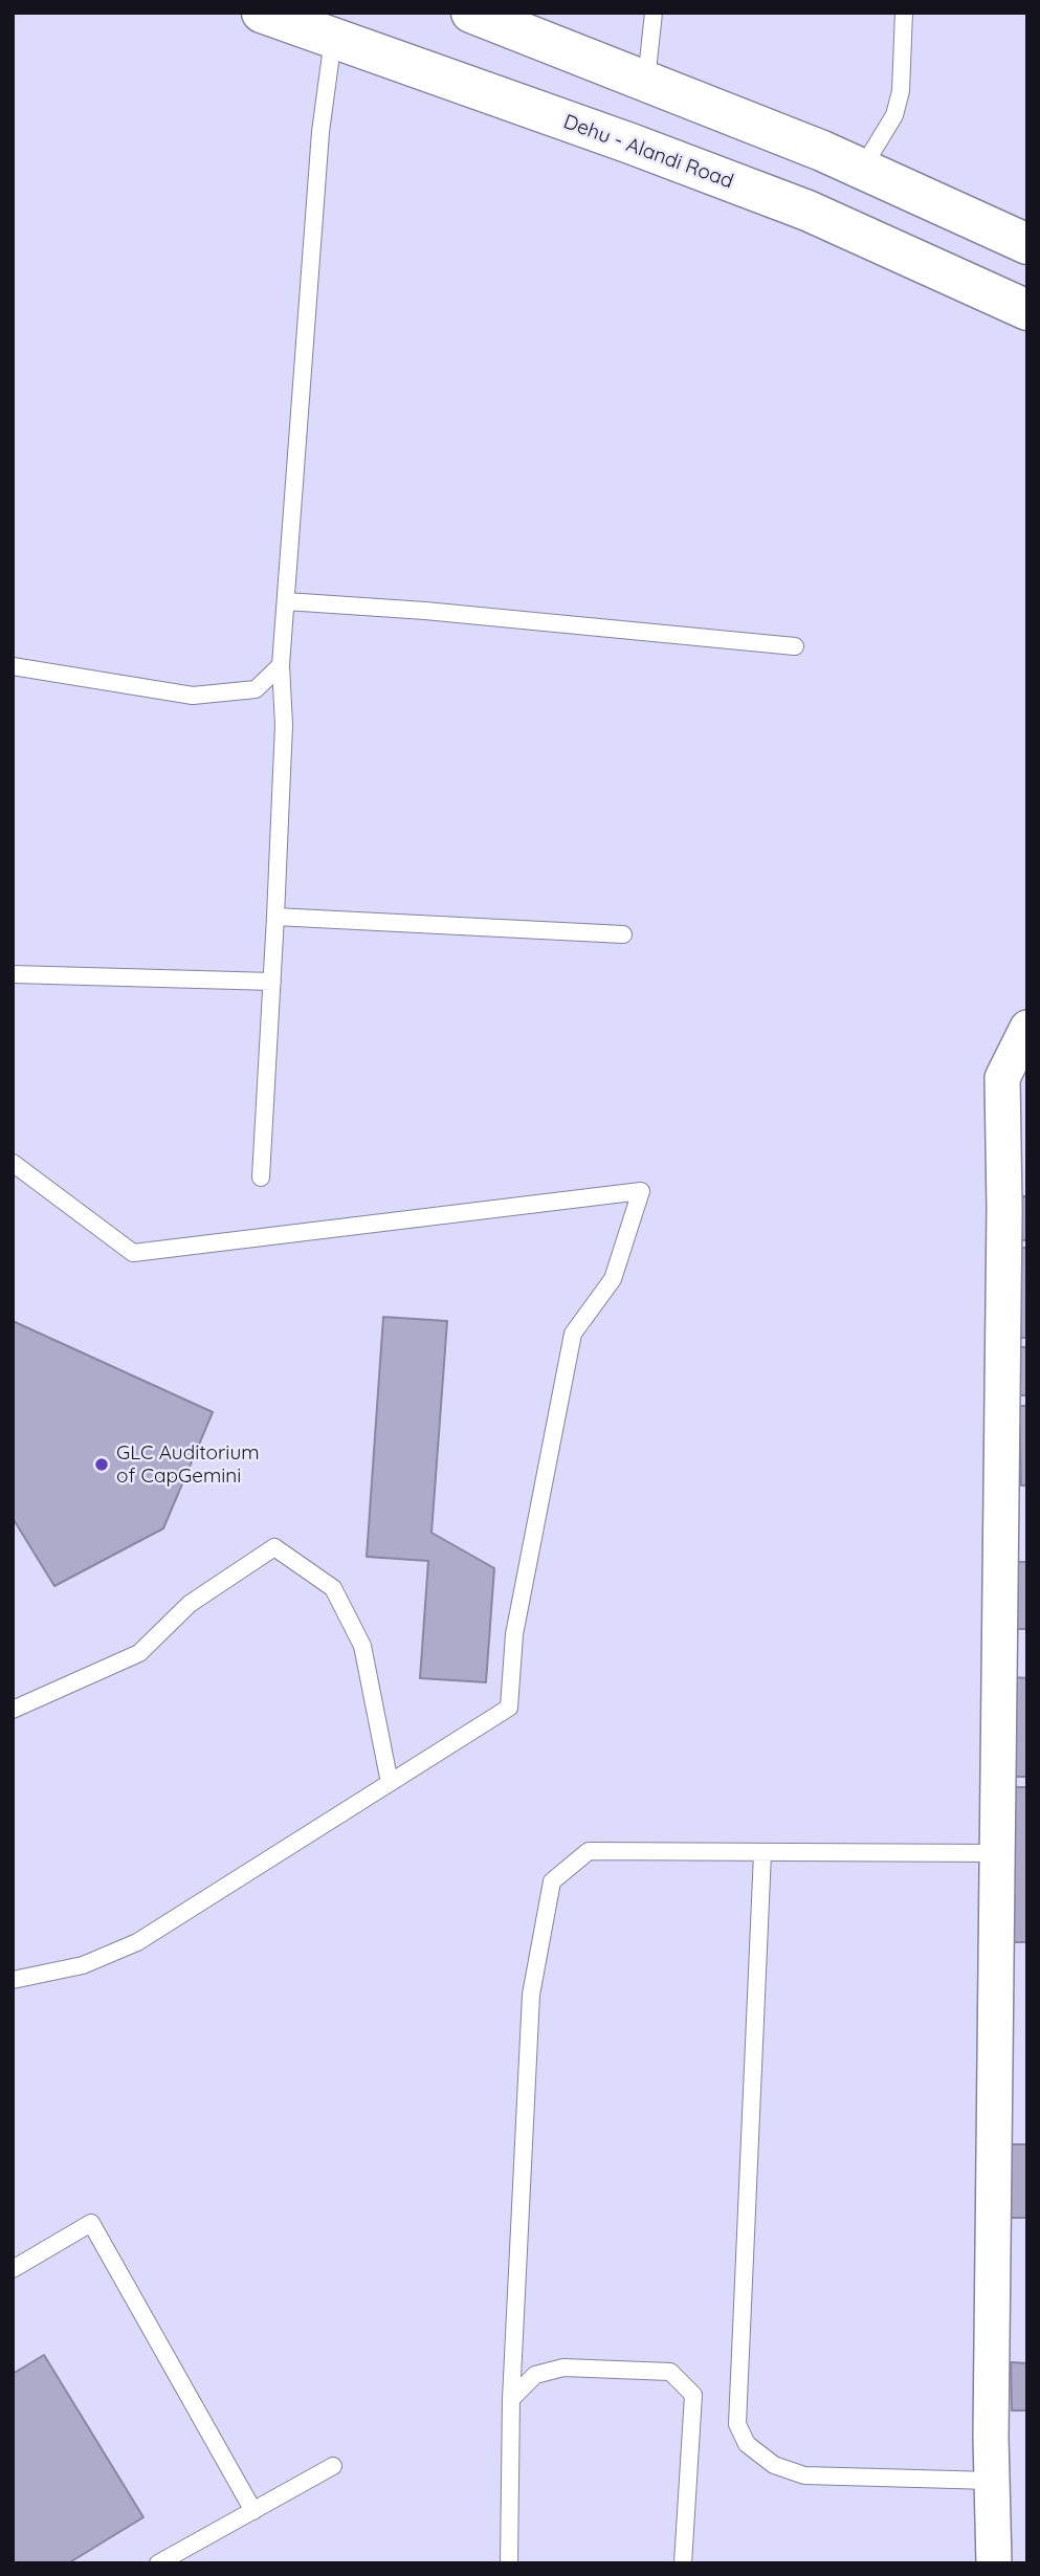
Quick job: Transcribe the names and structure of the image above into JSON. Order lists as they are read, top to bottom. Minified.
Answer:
{"streets":{"main road":["Dehu - Alandi Road"]},"places":["GLC Auditorium of CapGemini"]}
